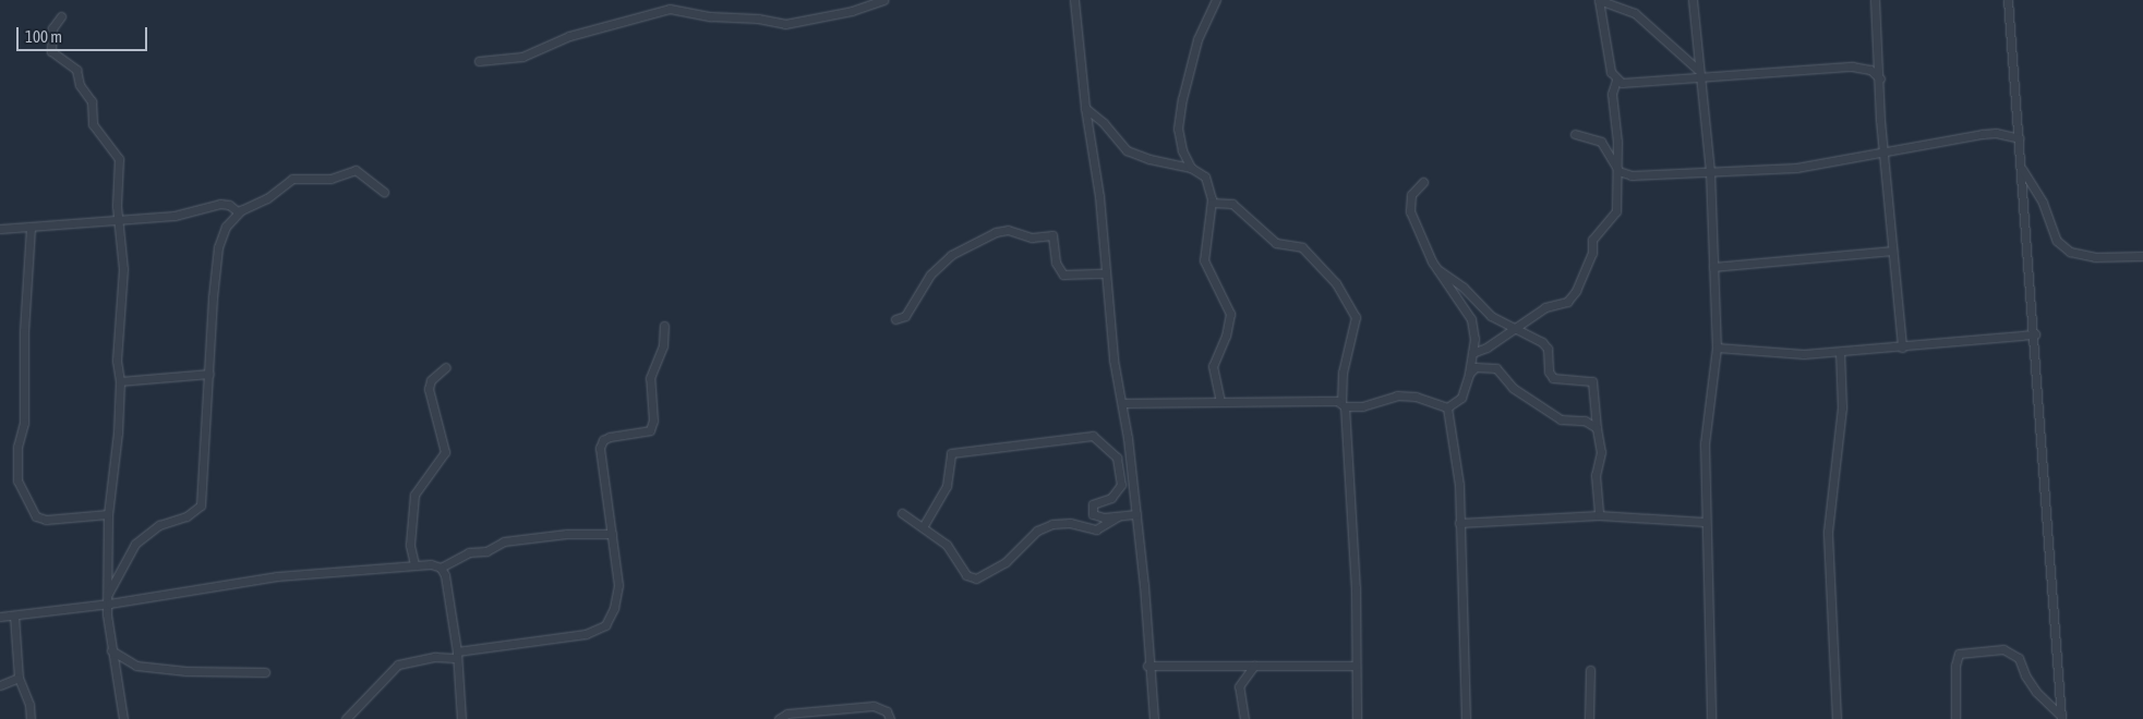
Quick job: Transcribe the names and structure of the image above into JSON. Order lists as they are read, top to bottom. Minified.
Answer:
{"scale_bar":"100 m"}
